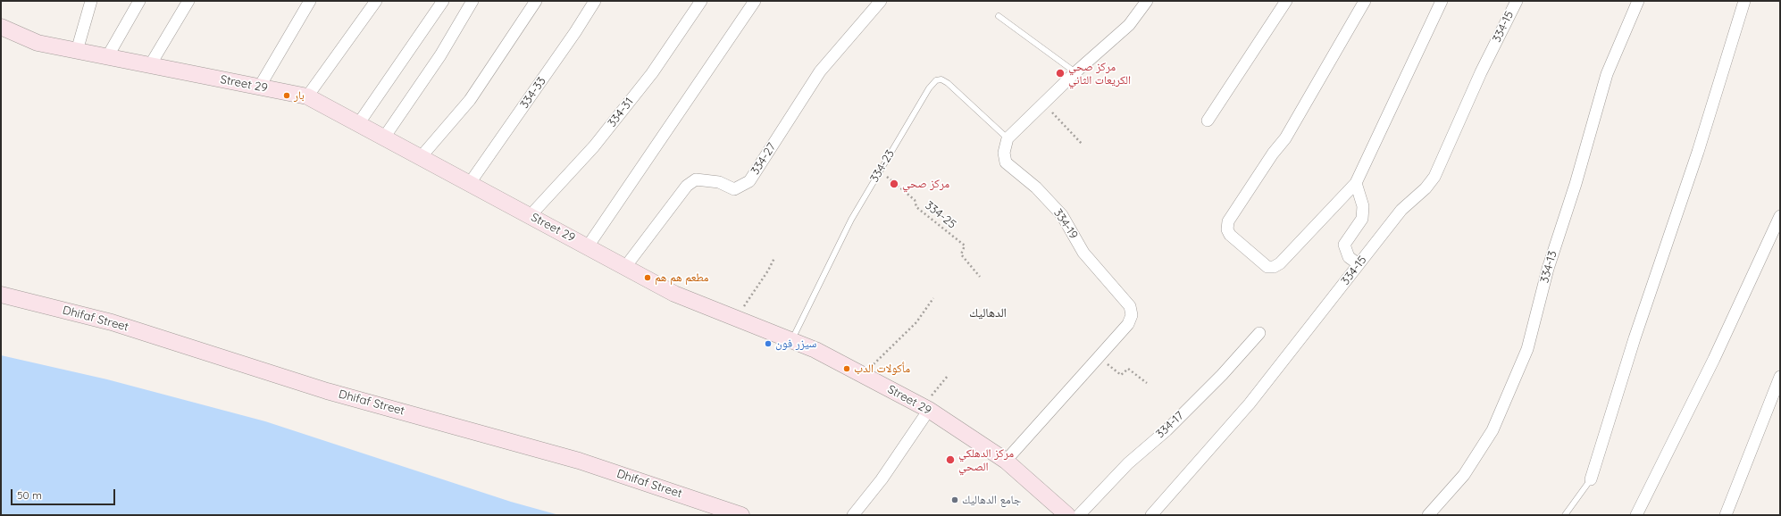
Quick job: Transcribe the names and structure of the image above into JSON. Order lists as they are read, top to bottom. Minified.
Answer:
{"streets":{"street":["334-15","Street 29","334-33","334-31","334-27","334-19","334-13","Dhifaf Street","334-17"],"lane":["334-23"],"path":["334-25"]},"crossings":[["Street 29","334-33"],["Street 29","334-31"],["Street 29","334-27"],["Street 29","334-23"],["Street 29","334-19"],["334-23","334-25"],["334-23","334-19"]],"districts":["الدهاليك"],"places":["مركز صحي الكريعات الثاني","بار","مركز صحي","مطعم هم هم","سيزر فون","مأكولات الدب","مركز الدهلكي الصحي","جامع الدهاليك"],"scale_bar":"50 m"}
